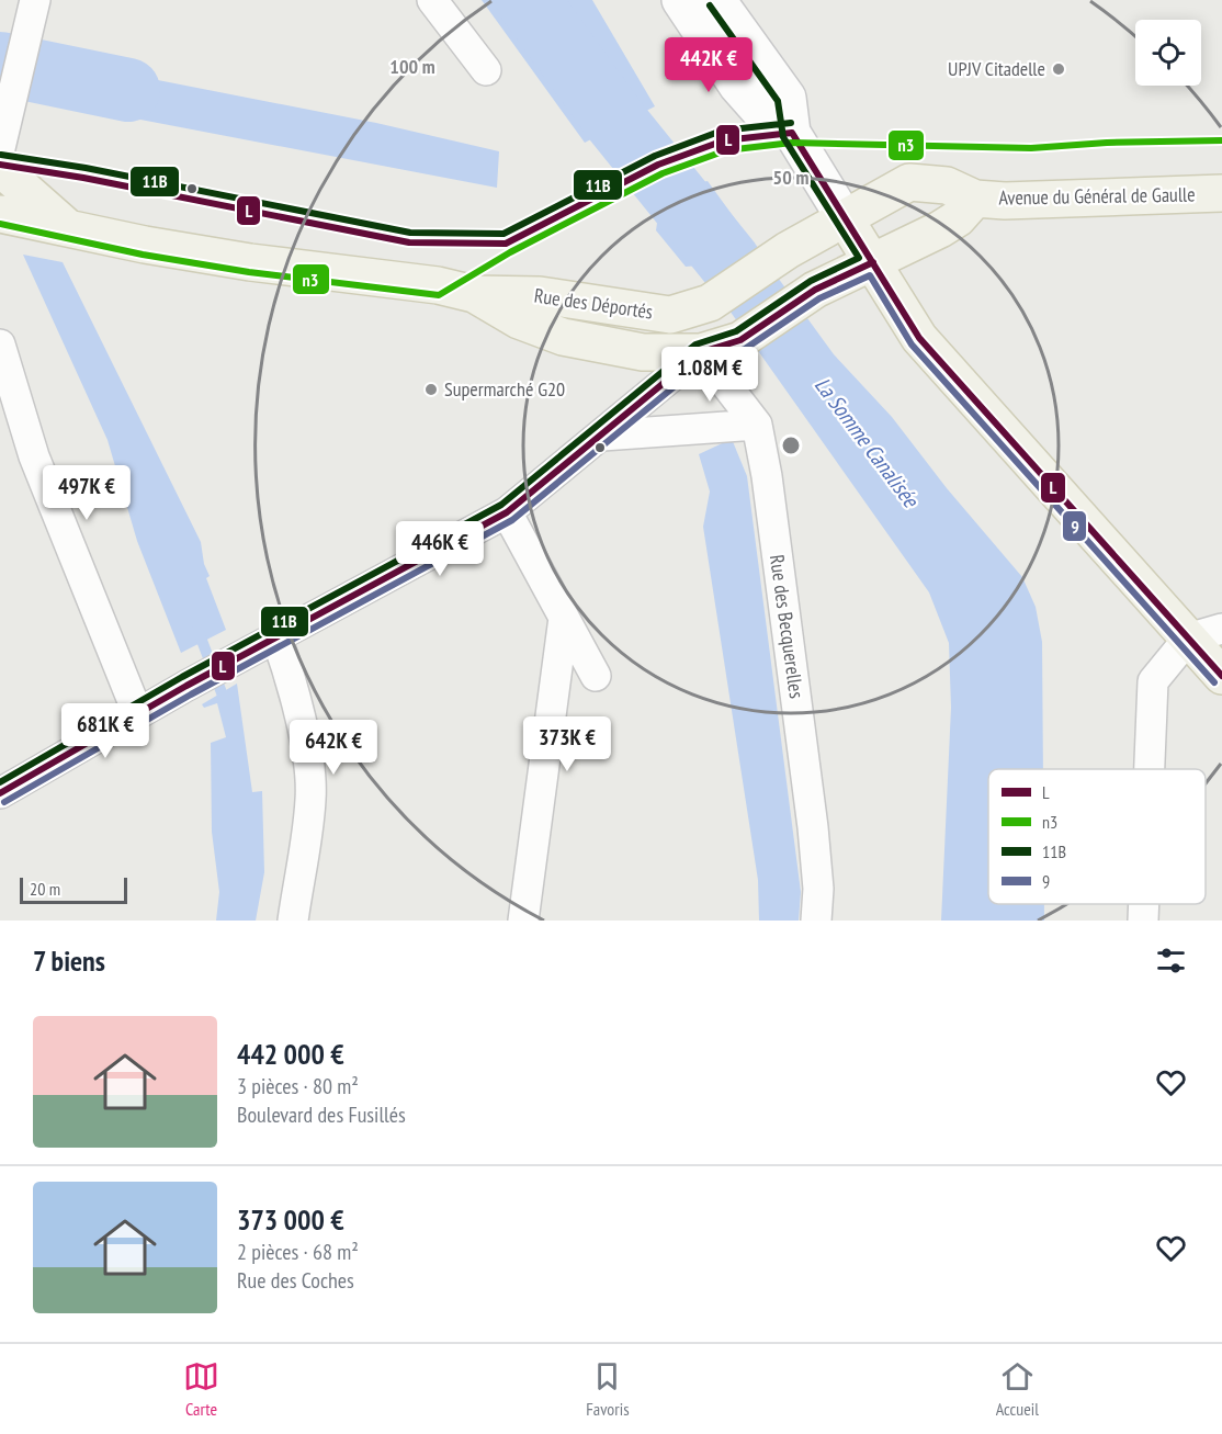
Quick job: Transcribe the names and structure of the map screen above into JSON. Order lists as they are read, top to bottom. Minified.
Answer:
{"streets":{"main road":["Avenue du Général de Gaulle","Rue des Déportés"],"street":["Rue des Becquerelles"]},"crossings":[["Avenue du Général de Gaulle","Rue des Déportés"],["Rue des Déportés","Rue des Becquerelles"]],"water":["La Somme Canalisée"],"places":["UPJV Citadelle","Supermarché G20"],"lines":["transit line 11B","transit line L","transit line n3","transit line 9"],"legend":["L","n3","11B","9"],"scale_bar":"20 m","page":{"price":["442K €","1.08M €","497K €","446K €","681K €","373K €","642K €"],"scale":"20 m","heading":"7 biens","list":[{"name":"442 000 €","note":"3 pièces · 80 m² · Boulevard des Fusillés"},{"name":"373 000 €","note":"2 pièces · 68 m² · Rue des Coches"}],"tabs":["Carte","Favoris","Accueil"]},"rings":["100 m","50 m"]}
